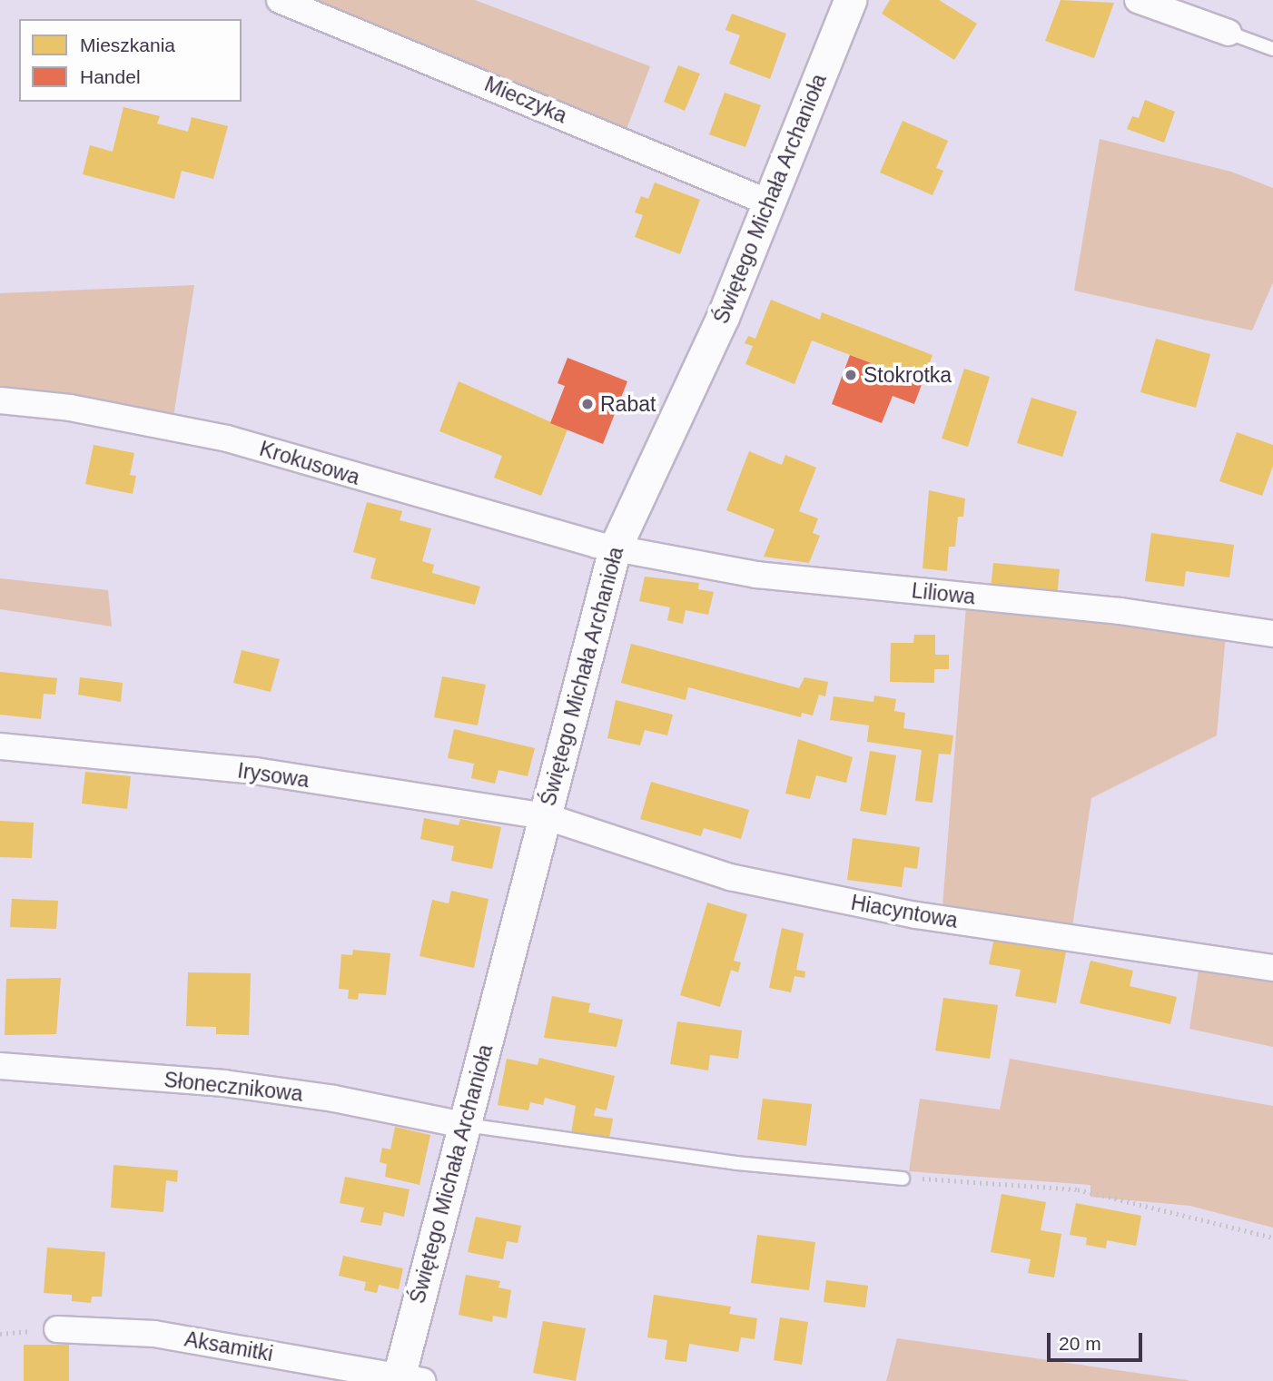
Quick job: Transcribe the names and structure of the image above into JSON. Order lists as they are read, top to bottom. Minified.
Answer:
{"streets":{"street":["Mieczyka","Świętego Michała Archanioła","Krokusowa","Liliowa","Irysowa","Hiacyntowa","Słonecznikowa","Aksamitki"]},"crossings":[["Mieczyka","Świętego Michała Archanioła"],["Świętego Michała Archanioła","Krokusowa"],["Świętego Michała Archanioła","Liliowa"],["Świętego Michała Archanioła","Irysowa"],["Świętego Michała Archanioła","Hiacyntowa"],["Świętego Michała Archanioła","Słonecznikowa"],["Świętego Michała Archanioła","Aksamitki"],["Krokusowa","Liliowa"],["Irysowa","Hiacyntowa"]],"places":["Stokrotka","Rabat"],"legend":["Mieszkania","Handel"],"scale_bar":"20 m"}
